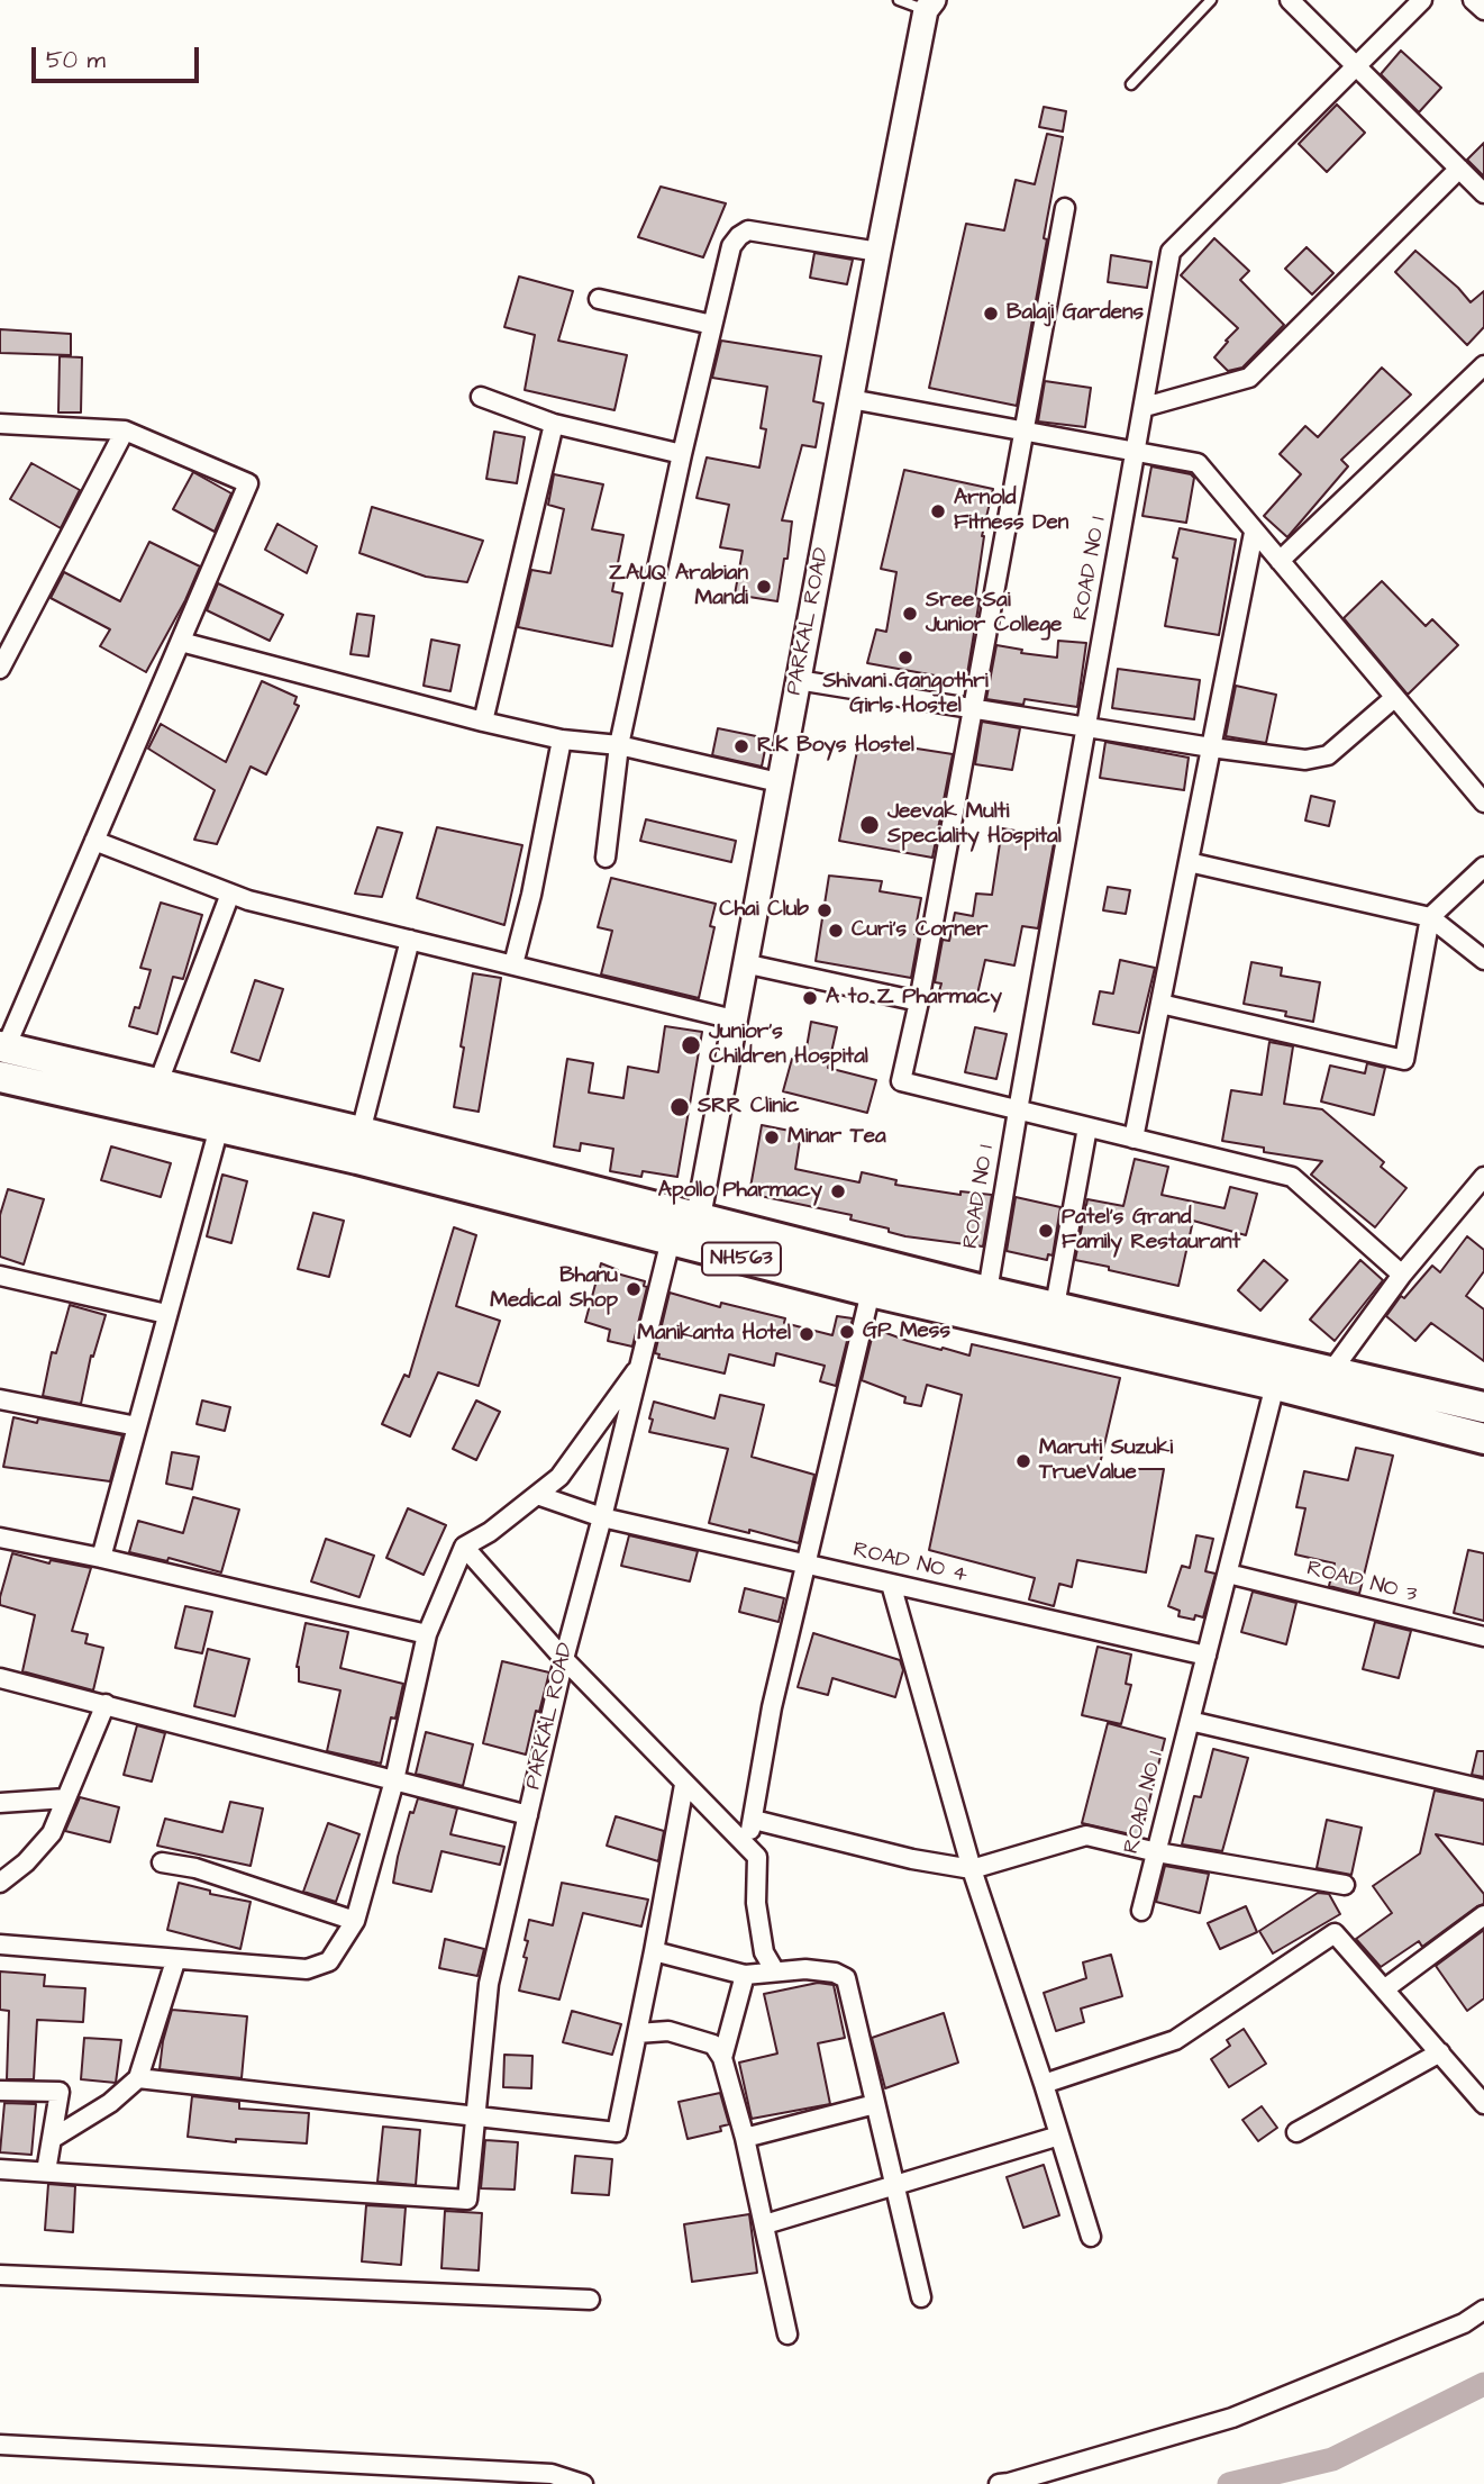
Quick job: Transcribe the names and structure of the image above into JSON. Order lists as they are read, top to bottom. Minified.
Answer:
{"streets":{"highway":["NH563"],"street":["ROAD NO 1","PARKAL ROAD","ROAD NO 4","ROAD NO 3"]},"crossings":[["ROAD NO 1","NH563"],["ROAD NO 1","ROAD NO 4"],["ROAD NO 1","ROAD NO 3"],["PARKAL ROAD","NH563"],["PARKAL ROAD","ROAD NO 4"]],"places":["Balaji Gardens","Arnold Fitness Den","ZAUQ Arabian Mandi","Sree Sai Junior College","Shivani Gangothri Girls Hostel","R.K Boys Hostel","Jeevak Multi Speciality Hospital","Chai Club","Curi's Corner","A to Z Pharmacy","Junior's Children Hospital","SRR Clinic","Minar Tea","Apollo Pharmacy","Patel's Grand Family Restaurant","Bhanu Medical Shop","GP Mess","Manikanta Hotel","Maruti Suzuki TrueValue"],"scale_bar":"50 m"}
